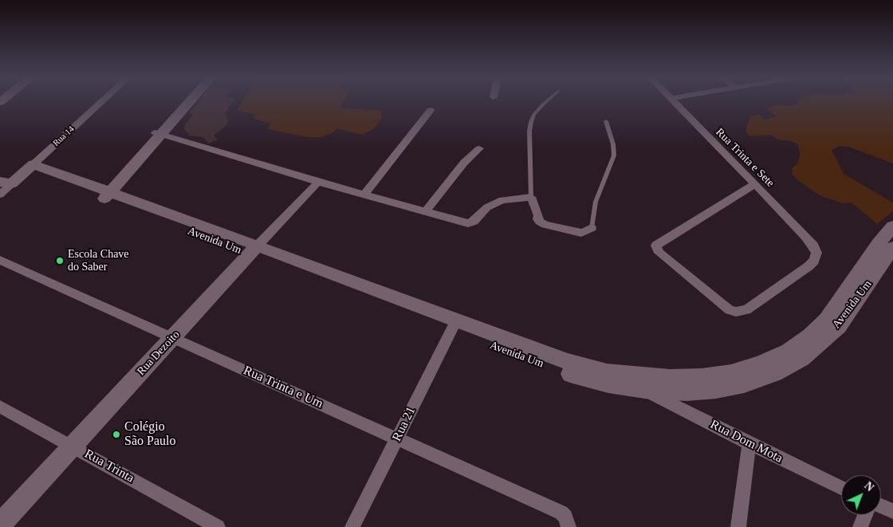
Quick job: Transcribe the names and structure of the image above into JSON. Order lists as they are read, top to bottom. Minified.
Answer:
{"streets":{"main road":["Rua 14","Avenida Um","Rua Dezoito"],"street":["Rua Trinta e Sete","Rua Trinta e Um","Rua 21","Rua Dom Mota","Rua Trinta"]},"crossings":[["Rua 14","Avenida Um"],["Avenida Um","Rua Dezoito"],["Avenida Um","Rua 21"],["Avenida Um","Rua Dom Mota"],["Rua Dezoito","Rua Trinta e Um"],["Rua Dezoito","Rua Trinta"],["Rua Trinta e Um","Rua 21"]],"places":["Escola Chave do Saber","Colégio São Paulo"],"north":"top right"}
